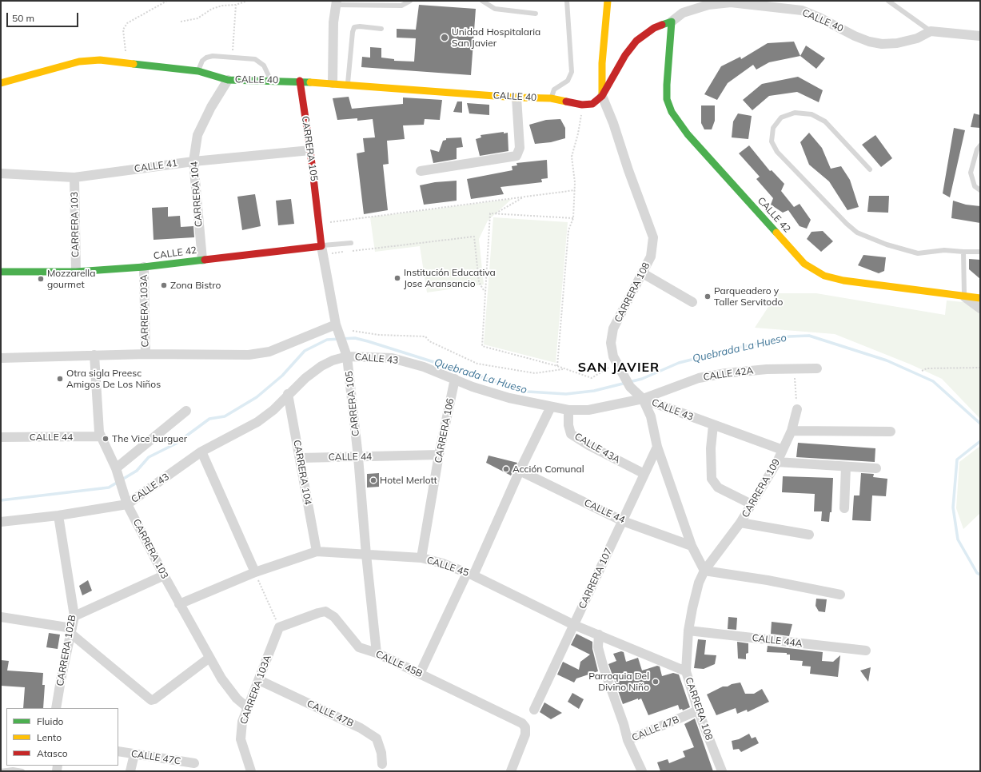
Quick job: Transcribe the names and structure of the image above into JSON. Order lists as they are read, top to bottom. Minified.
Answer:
{"streets":{"street":["CALLE 40","CARRERA 105","CALLE 41","CARRERA 104","CALLE 42","CARRERA 103","CARRERA 108","CARRERA 103A","CALLE 43","CALLE 42A","CARRERA 106","CALLE 44","CALLE 43A","CARRERA 109","CALLE 45","CARRERA 107","CALLE 44A","CARRERA 102B","CALLE 45B","CALLE 47B","CALLE 47C"]},"crossings":[["CALLE 40","CARRERA 105"],["CALLE 40","CARRERA 104"],["CALLE 40","CALLE 42"],["CALLE 40","CARRERA 108"],["CARRERA 105","CALLE 41"],["CARRERA 105","CALLE 42"],["CARRERA 105","CALLE 43"],["CARRERA 105","CALLE 44"],["CARRERA 105","CALLE 45"],["CARRERA 105","CALLE 45B"],["CALLE 41","CARRERA 104"],["CALLE 41","CARRERA 103"],["CARRERA 104","CALLE 42"],["CARRERA 104","CALLE 43"],["CARRERA 104","CALLE 44"],["CARRERA 104","CALLE 45"],["CALLE 42","CARRERA 103"],["CALLE 42","CARRERA 103A"],["CARRERA 103","CARRERA 103A"],["CARRERA 103","CALLE 43"],["CARRERA 103","CALLE 44"],["CARRERA 103","CALLE 45"],["CARRERA 108","CALLE 43"],["CARRERA 108","CALLE 42A"],["CARRERA 108","CALLE 44"],["CARRERA 108","CARRERA 109"],["CARRERA 108","CALLE 45"],["CARRERA 108","CARRERA 107"],["CARRERA 108","CALLE 44A"],["CARRERA 108","CALLE 47B"],["CARRERA 103A","CALLE 45B"],["CARRERA 103A","CALLE 47B"],["CALLE 43","CALLE 42A"],["CALLE 43","CARRERA 106"],["CALLE 43","CALLE 43A"],["CALLE 43","CARRERA 109"],["CALLE 43","CARRERA 102B"],["CARRERA 106","CALLE 44"],["CARRERA 106","CALLE 45"],["CALLE 44","CARRERA 107"],["CALLE 43A","CARRERA 107"],["CALLE 45","CARRERA 107"],["CALLE 45","CALLE 47B"]],"districts":["SAN JAVIER"],"water":["Quebrada La Hueso"],"places":["Unidad Hospitalaria San Javier","Institución Educativa Jose Aransancio","Mozzarella gourmet","Zona Bistro","Parqueadero y Taller Servitodo","Otra sigla Preesc Amigos De Los Niños","The Vice burguer","Acción Comunal","Hotel Merlott","Parroquia Del Divino Niño"],"legend":["Fluido","Lento","Atasco"],"scale_bar":"50 m"}
